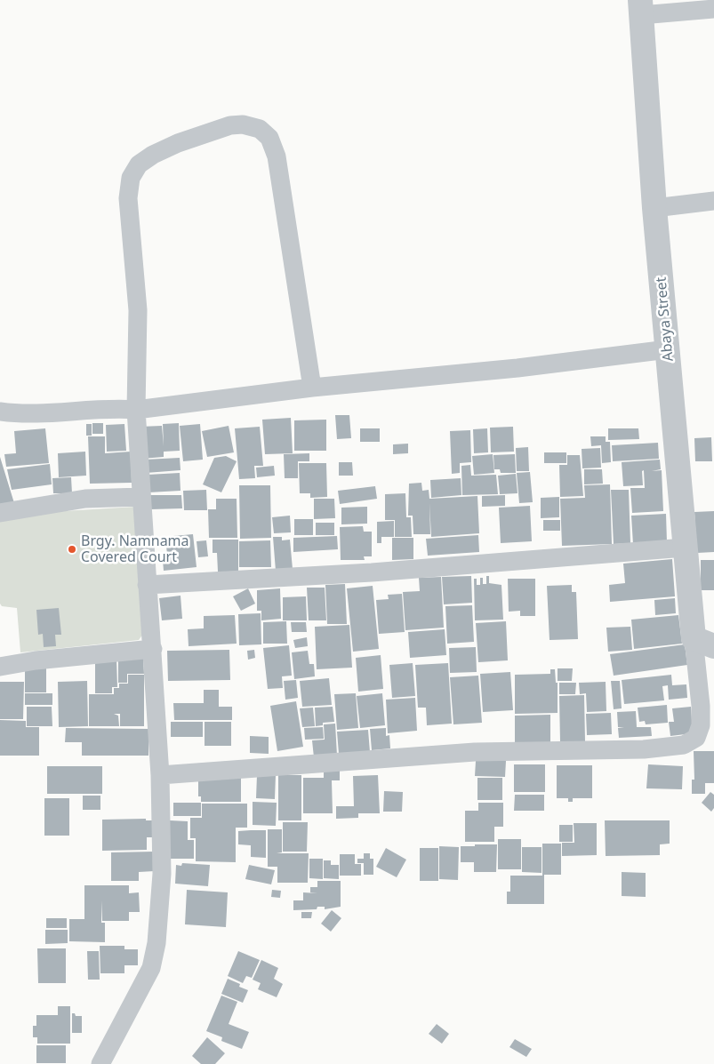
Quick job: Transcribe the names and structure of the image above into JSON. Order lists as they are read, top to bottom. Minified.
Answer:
{"streets":{"street":["Abaya Street"]},"places":["Brgy. Namnama Covered Court"]}
